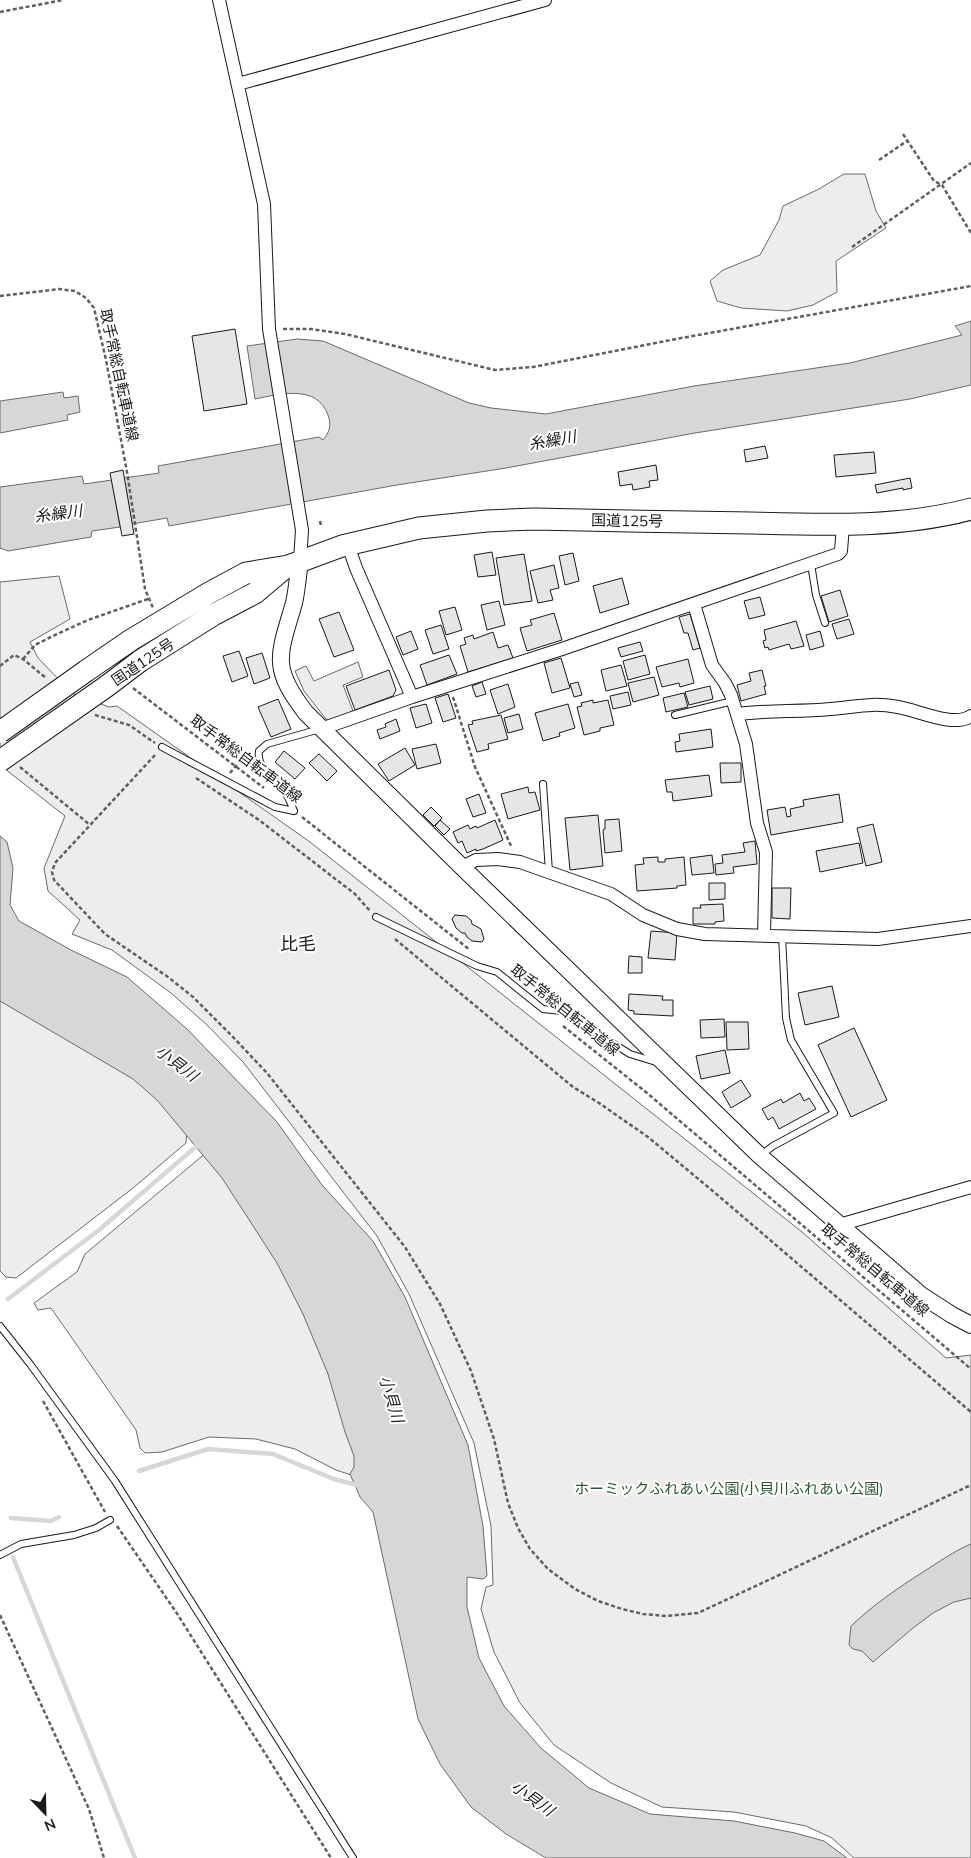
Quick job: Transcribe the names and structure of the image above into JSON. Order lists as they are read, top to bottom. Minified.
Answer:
{"streets":{"highway":["国道125号"],"lane":["取手常総自転車道線"]},"districts":["比毛"],"water":["糸繰川","小貝川"],"parks":["ホーミックふれあい公園(小貝川ふれあい公園)"],"north":"bottom right"}
